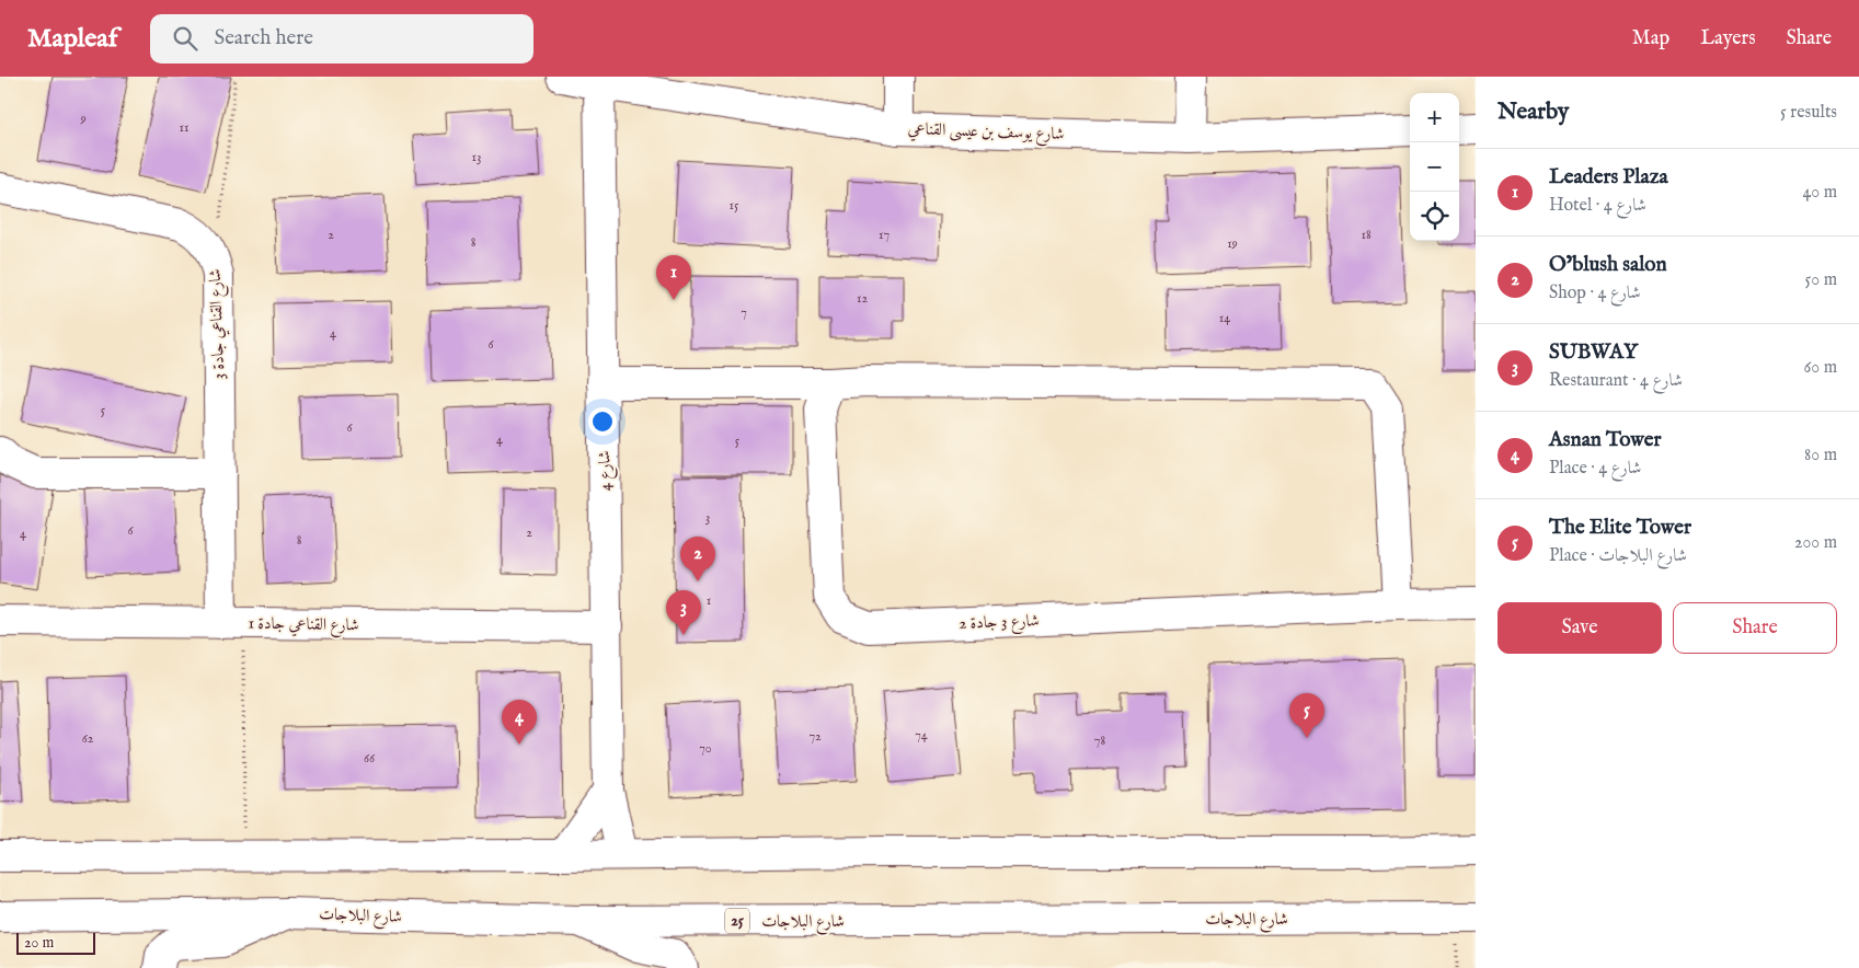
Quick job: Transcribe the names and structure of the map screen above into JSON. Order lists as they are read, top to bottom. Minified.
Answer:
{"streets":{"street":["شارع يوسف بن عيسى القناعي","شارع القناعي جادة 3","شارع 4","شارع 3 جادة 2","شارع القناعي جادة 1","شارع البلاجات","25"]},"crossings":[["شارع يوسف بن عيسى القناعي","شارع 4"],["شارع القناعي جادة 3","شارع القناعي جادة 1"],["شارع 4","شارع القناعي جادة 1"]],"house_numbers":["9","11","13","15","2","17","18","8","19","12","7","14","4","6","5","6","4","5","3","6","2","4","8","1","74","72","62","78","70","66"],"scale_bar":"20 m","page":{"header":"Mapleaf","search":"Search here","nav":["Map","Layers","Share"],"heading":["Nearby","5 results"],"map_buttons":["+","−"],"list":[{"mark":"1","name":"Leaders Plaza","note":"Hotel · شارع 4","value":"40 m"},{"mark":"2","name":"O’blush salon","note":"Shop · شارع 4","value":"50 m"},{"mark":"3","name":"SUBWAY","note":"Restaurant · شارع 4","value":"60 m"},{"mark":"4","name":"Asnan Tower","note":"Place · شارع 4","value":"80 m"},{"mark":"5","name":"The Elite Tower","note":"Place · شارع البلاجات","value":"200 m"}],"pins":["1","2","3","5","4"],"buttons":["Save","Share"],"scale":"20 m"}}
